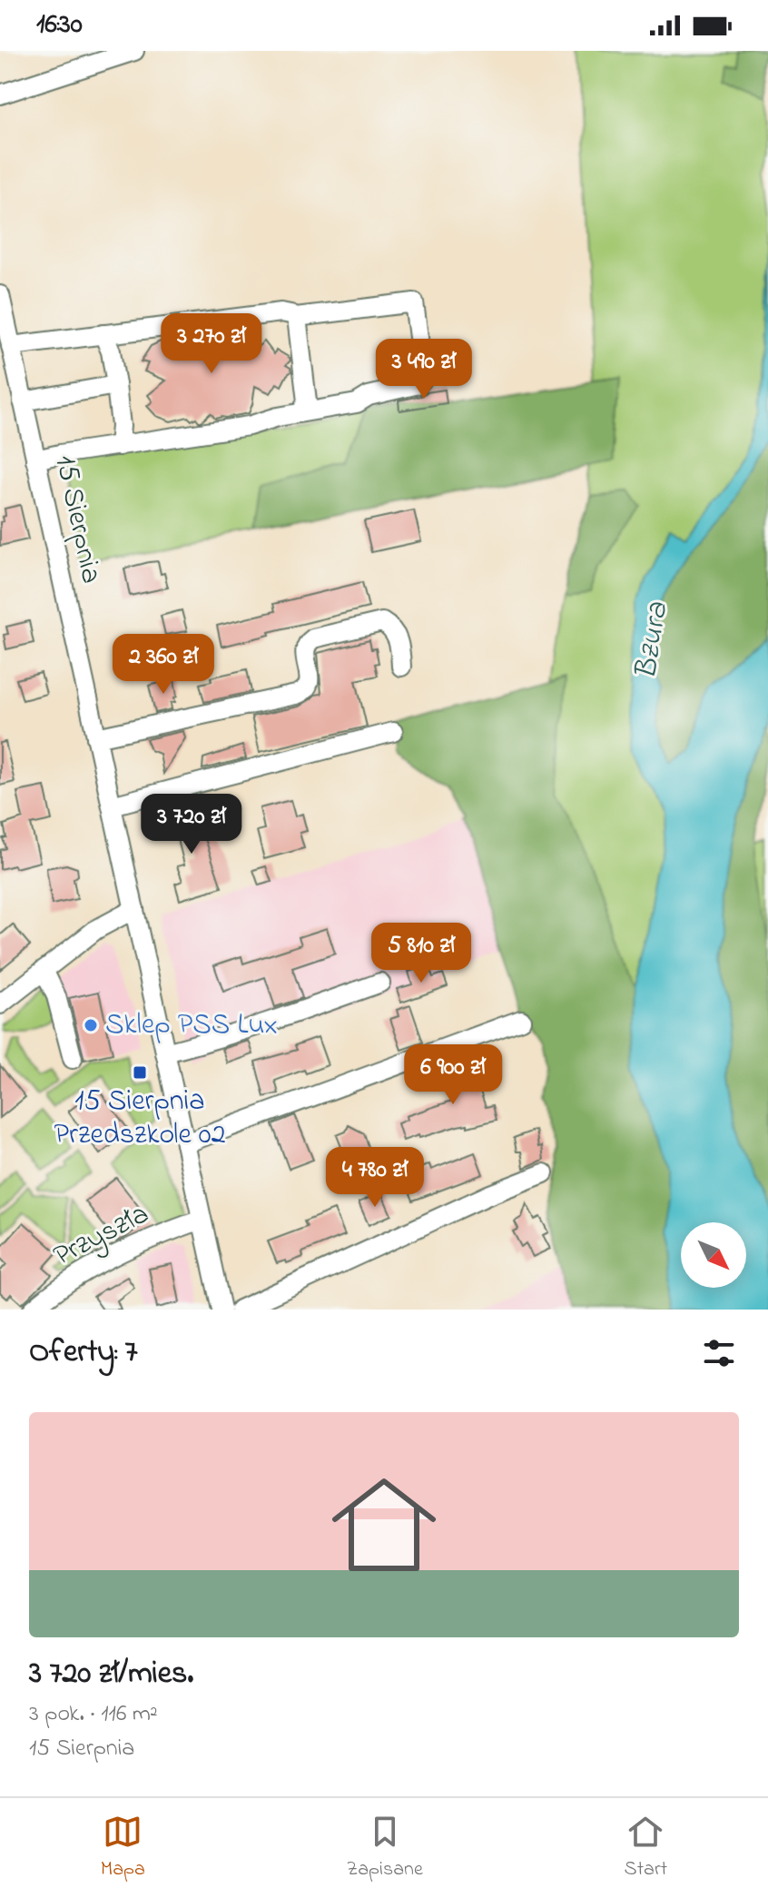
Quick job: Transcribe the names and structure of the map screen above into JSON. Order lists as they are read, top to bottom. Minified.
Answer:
{"streets":{"street":["15 Sierpnia","Przyszła"]},"crossings":[["15 Sierpnia","Przyszła"]],"water":["Bzura"],"places":{"other":["Sklep PSS Lux"],"transit":["15 Sierpnia Przedszkole 02"]},"north":"bottom right","page":{"status":"16:30","price":["3 270 zł","3 490 zł","2 360 zł","3 720 zł","5 810 zł","6 900 zł","4 780 zł"],"heading":"Oferty: 7","list":[{"name":"3 720 zł/mies.","note":"3 pok. · 116 m² · 15 Sierpnia"}],"tabs":["Mapa","Zapisane","Start"]}}
